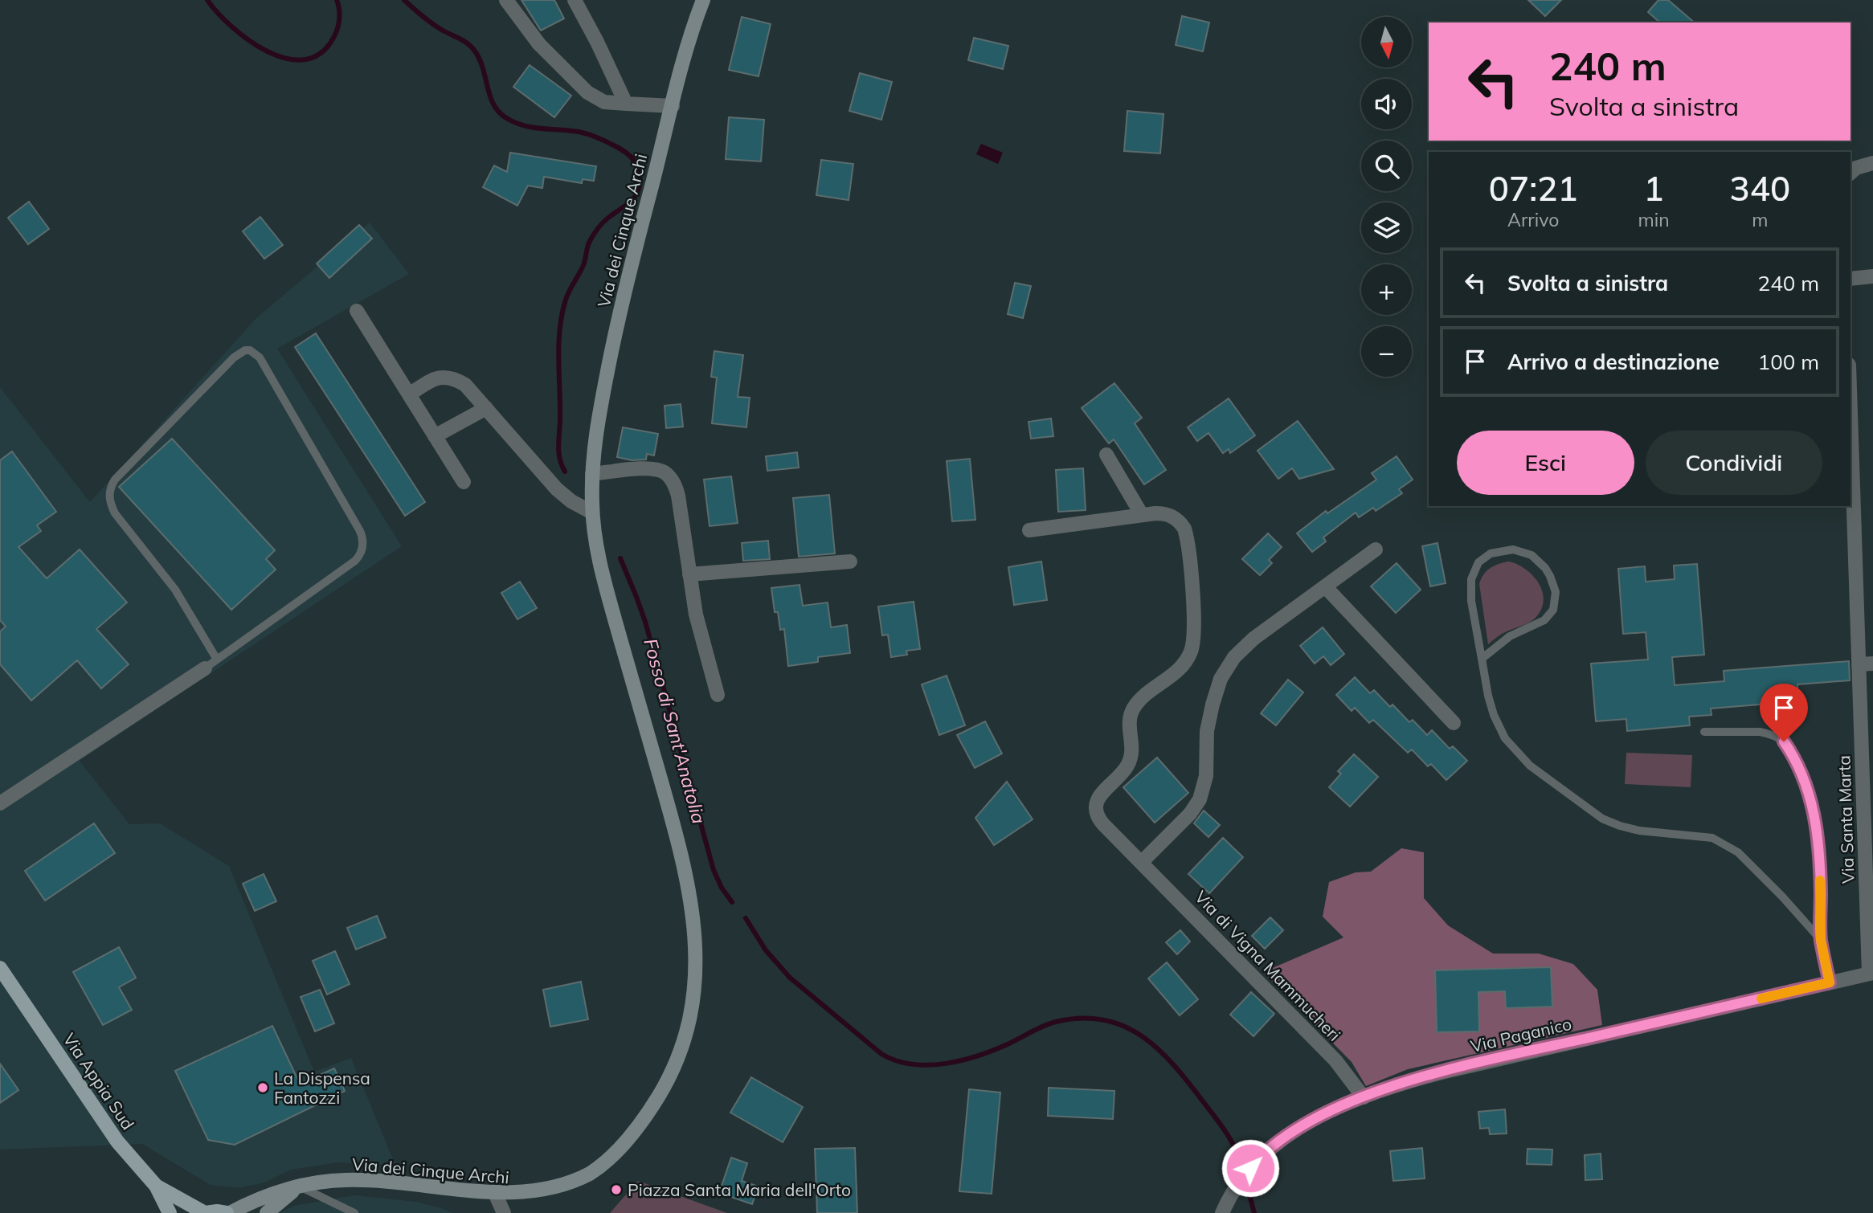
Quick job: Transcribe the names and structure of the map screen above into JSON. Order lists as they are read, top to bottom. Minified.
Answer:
{"streets":{"main road":["Via dei Cinque Archi","Via Appia Sud"],"street":["Via Santa Marta","Via di Vigna Mammucheri","Via Paganico"]},"crossings":[["Via Santa Marta","Via Paganico"],["Via di Vigna Mammucheri","Via Paganico"]],"water":["Fosso di Sant'Anatolia"],"places":["La Dispensa Fantozzi","Piazza Santa Maria dell'Orto"],"north":"bottom","page":{"map_buttons":["+","−"],"turn":["240 m","Svolta a sinistra"],"eta":["07:21","Arrivo","1","min","340","m"],"list":[{"name":"Svolta a sinistra","value":"240 m"},{"name":"Arrivo a destinazione","value":"100 m"}],"buttons":["Esci","Condividi"]}}
